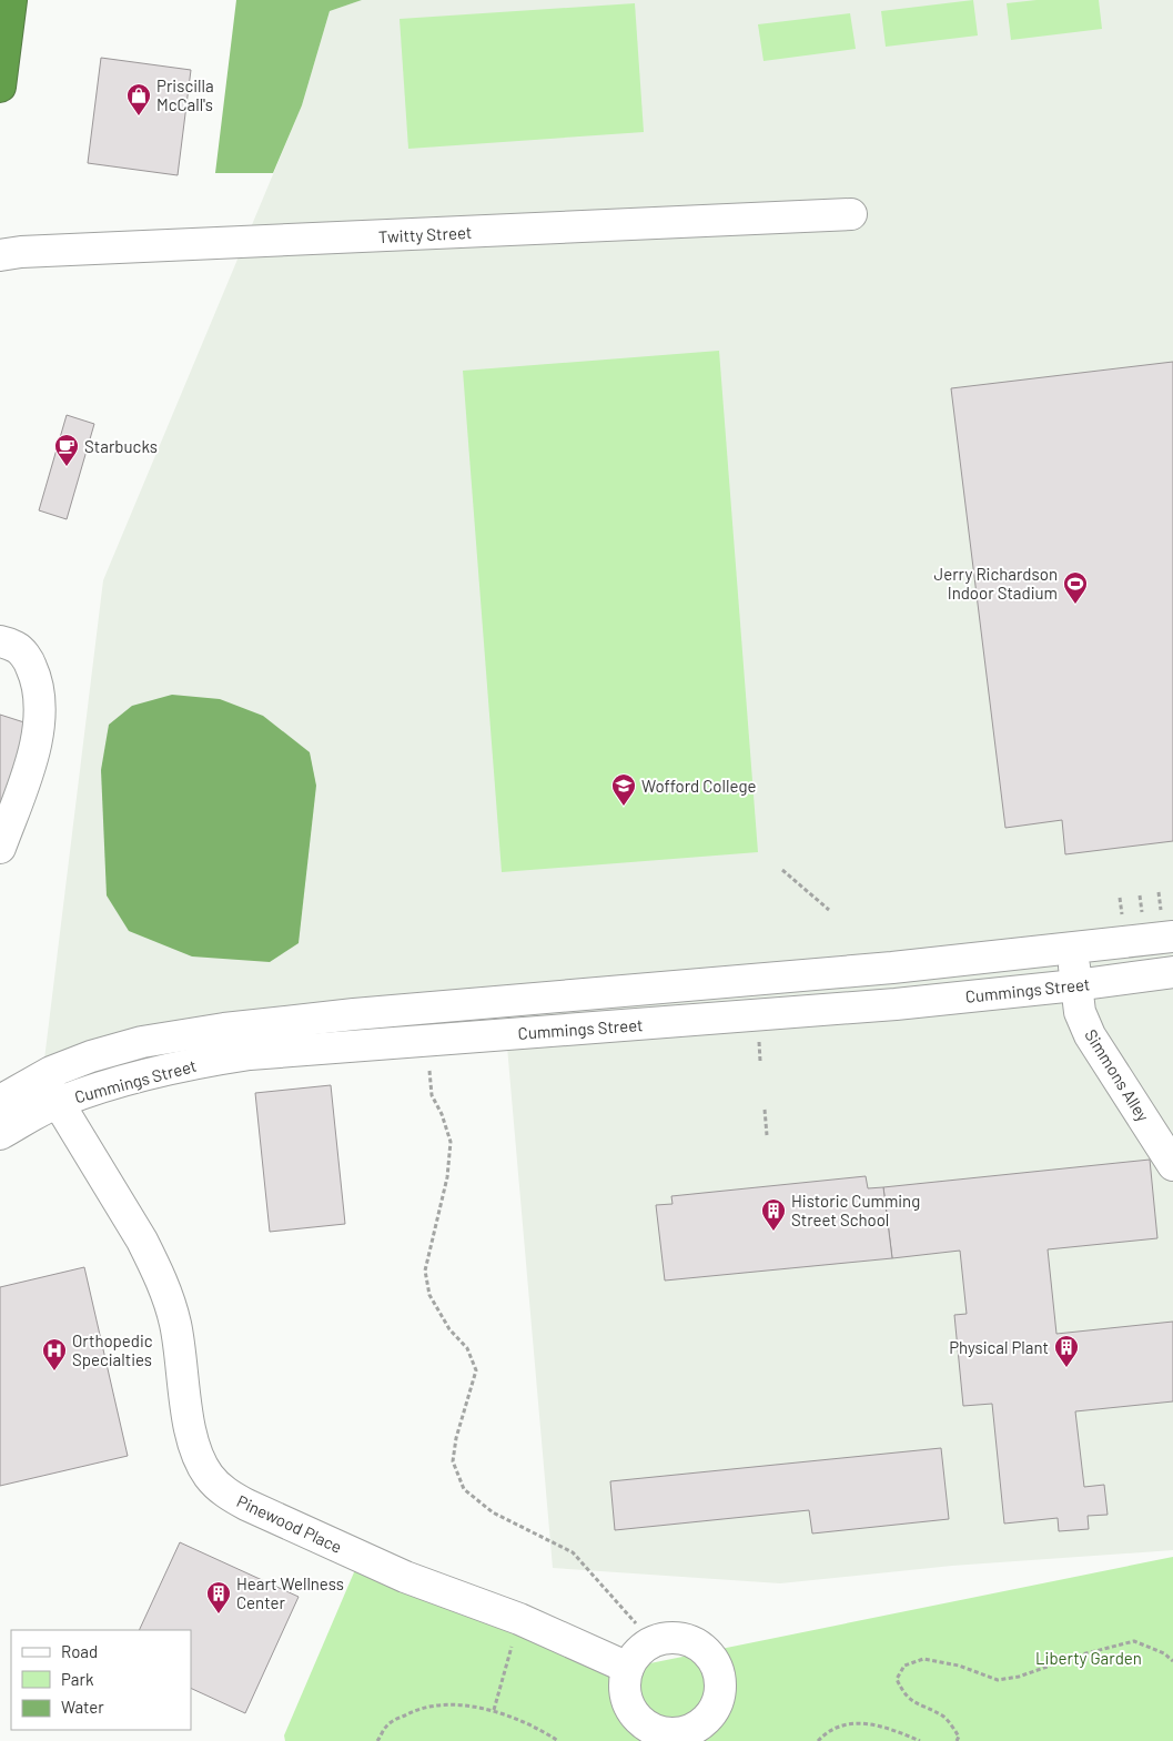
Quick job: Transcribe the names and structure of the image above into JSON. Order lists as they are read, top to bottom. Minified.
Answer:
{"streets":{"street":["Twitty Street","Cummings Street","Simmons Alley","Pinewood Place"]},"crossings":[["Cummings Street","Simmons Alley"],["Cummings Street","Pinewood Place"]],"parks":["Liberty Garden"],"places":{"shop":["Priscilla McCall's"],"cafe":["Starbucks"],"sports":["Jerry Richardson Indoor Stadium"],"school or university":["Wofford College"],"building":["Historic Cumming Street School","Physical Plant","Heart Wellness Center"],"hospital":["Orthopedic Specialties"]},"legend":["Road","Park","Water"]}
